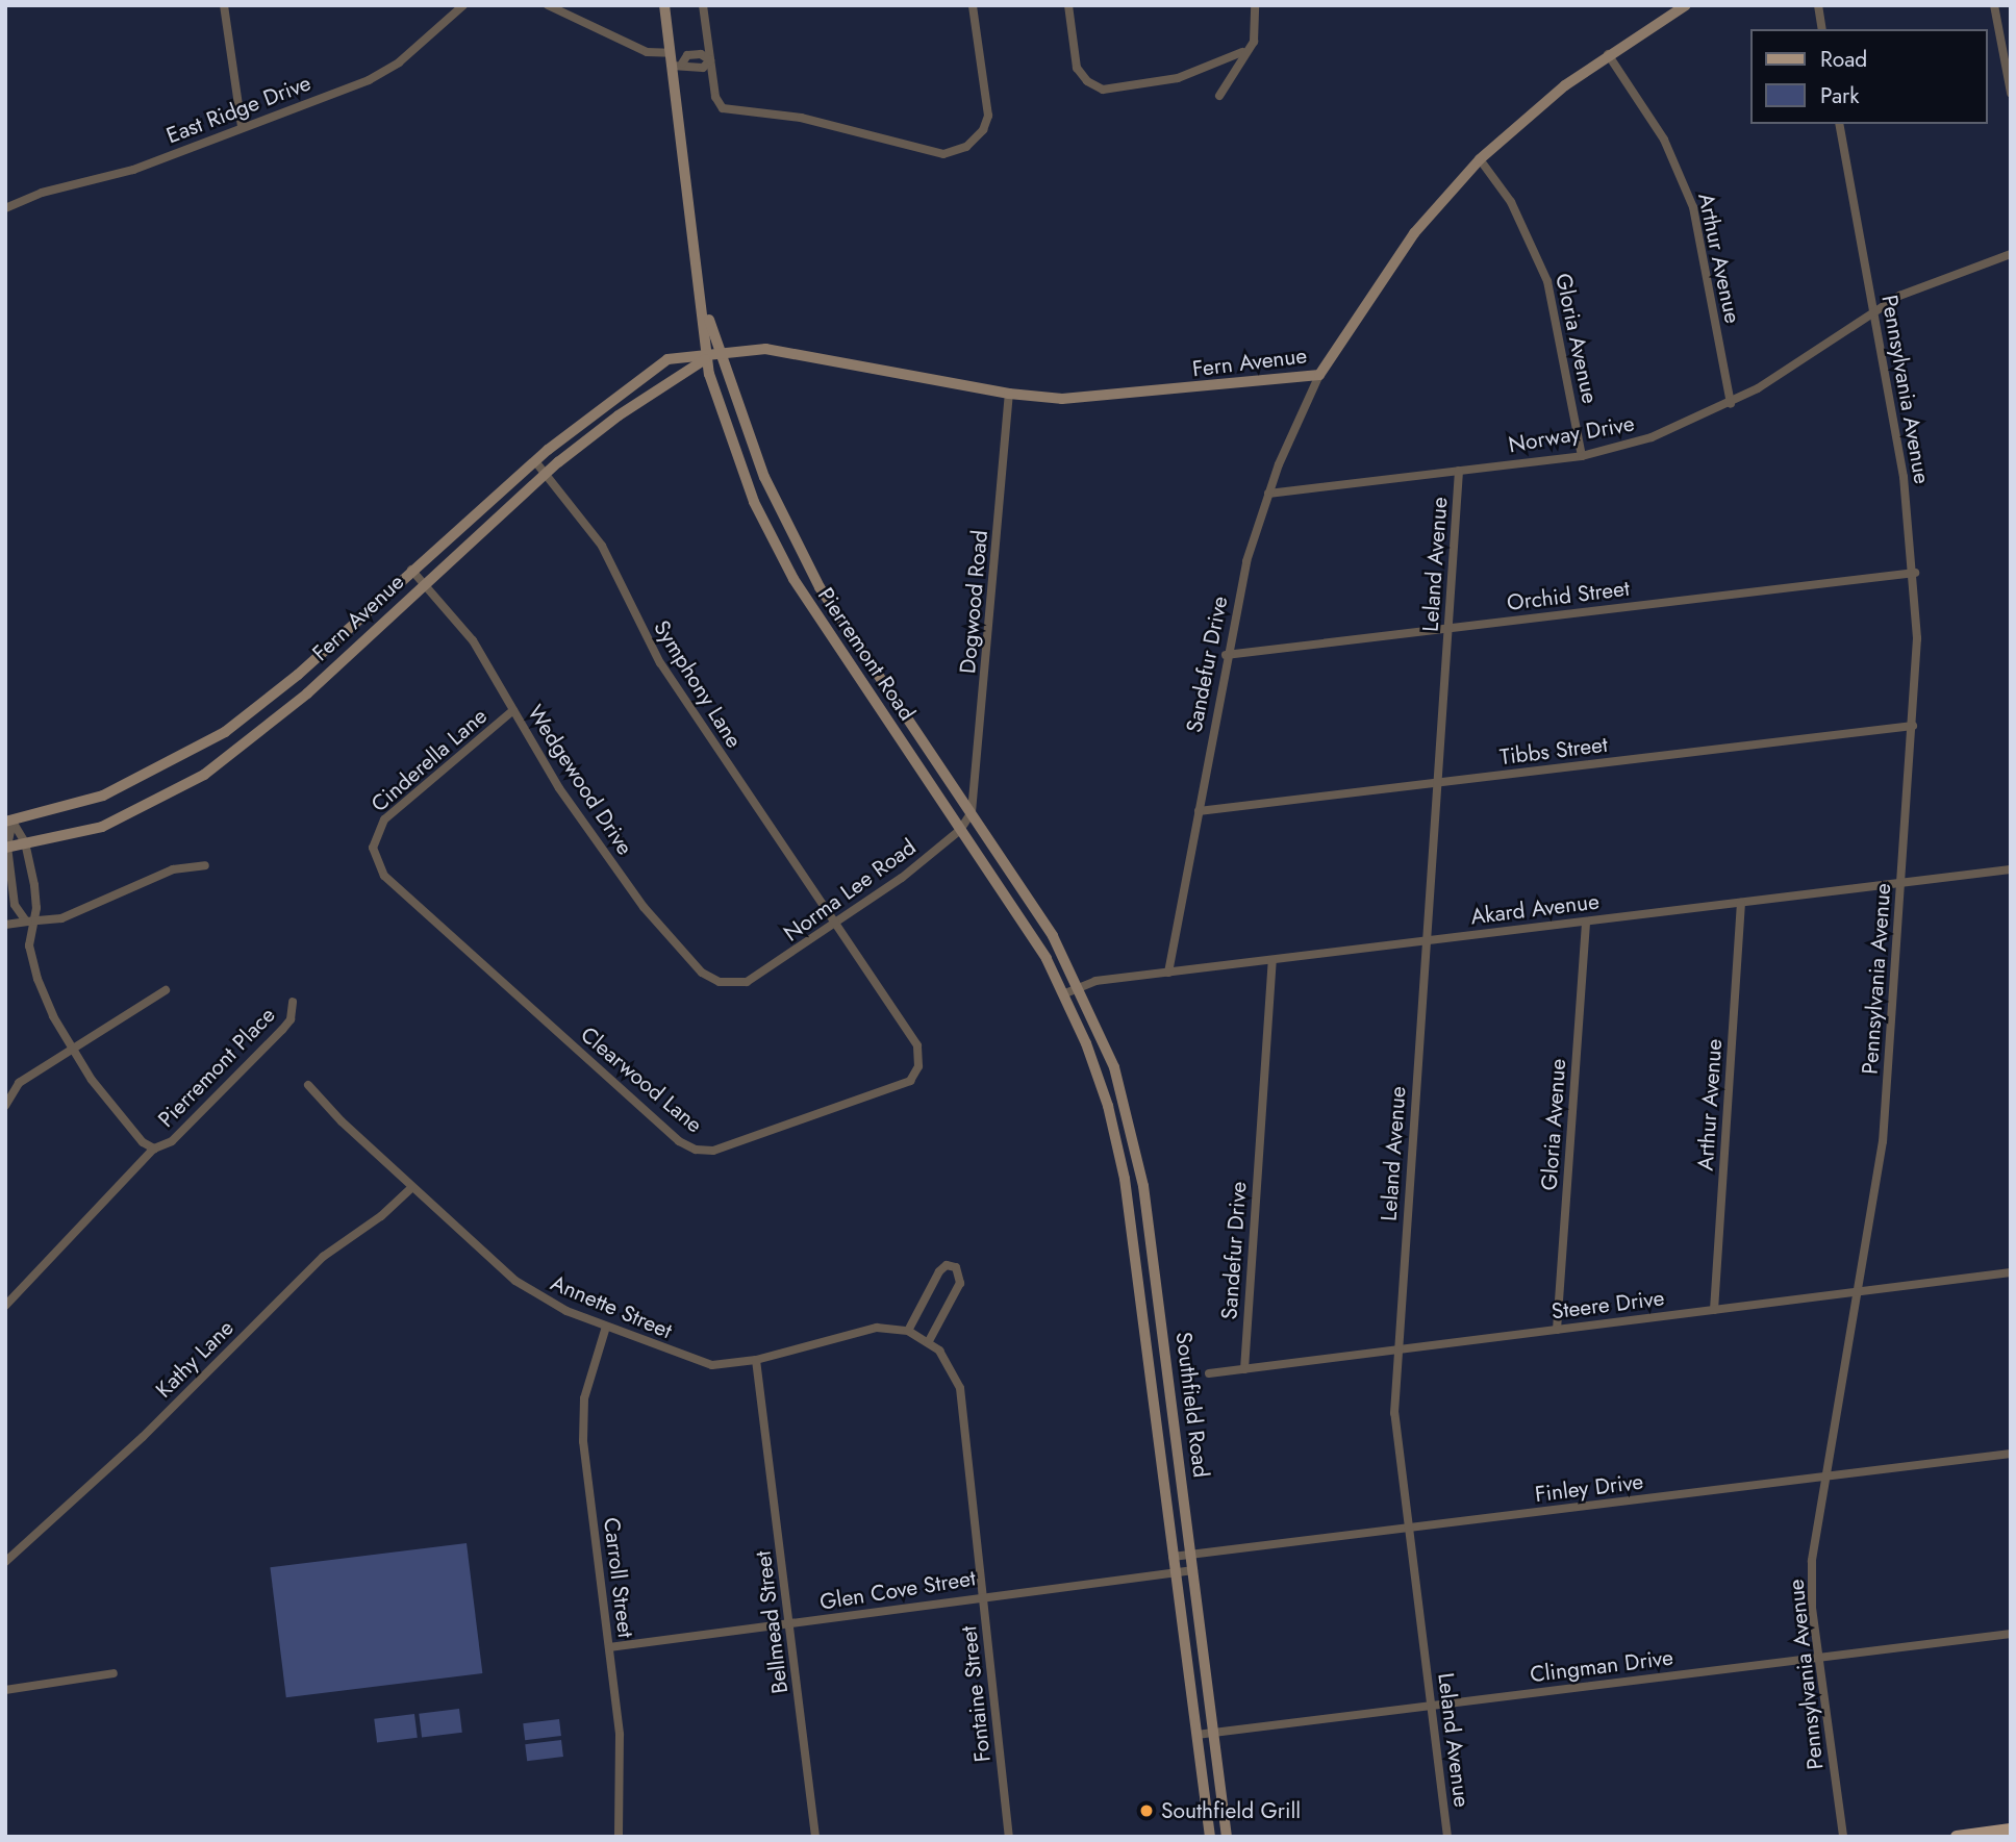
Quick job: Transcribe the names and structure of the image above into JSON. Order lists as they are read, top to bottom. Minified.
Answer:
{"streets":{"main road":["Fern Avenue","Pierremont Road","Southfield Road"],"street":["East Ridge Drive","Arthur Avenue","Gloria Avenue","Pennsylvania Avenue","Norway Drive","Leland Avenue","Orchid Street","Dogwood Road","Sandefur Drive","Symphony Lane","Tibbs Street","Cinderella Lane","Wedgewood Drive","Norma Lee Road","Akard Avenue","Pierremont Place","Clearwood Lane","Steere Drive","Annette Street","Kathy Lane","Finley Drive","Carroll Street","Glen Cove Street","Bellmead Street","Clingman Drive","Fontaine Street"]},"crossings":[["Arthur Avenue","Fern Avenue"],["Arthur Avenue","Norway Drive"],["Arthur Avenue","Akard Avenue"],["Arthur Avenue","Steere Drive"],["Gloria Avenue","Fern Avenue"],["Gloria Avenue","Norway Drive"],["Gloria Avenue","Akard Avenue"],["Gloria Avenue","Steere Drive"],["Fern Avenue","Dogwood Road"],["Fern Avenue","Pierremont Road"],["Fern Avenue","Sandefur Drive"],["Fern Avenue","Symphony Lane"],["Fern Avenue","Wedgewood Drive"],["Fern Avenue","Pierremont Place"],["Pennsylvania Avenue","Norway Drive"],["Pennsylvania Avenue","Orchid Street"],["Pennsylvania Avenue","Tibbs Street"],["Pennsylvania Avenue","Akard Avenue"],["Pennsylvania Avenue","Steere Drive"],["Pennsylvania Avenue","Finley Drive"],["Pennsylvania Avenue","Clingman Drive"],["Norway Drive","Leland Avenue"],["Norway Drive","Sandefur Drive"],["Leland Avenue","Orchid Street"],["Leland Avenue","Tibbs Street"],["Leland Avenue","Akard Avenue"],["Leland Avenue","Steere Drive"],["Leland Avenue","Finley Drive"],["Leland Avenue","Clingman Drive"],["Orchid Street","Sandefur Drive"],["Dogwood Road","Pierremont Road"],["Dogwood Road","Norma Lee Road"],["Pierremont Road","Norma Lee Road"],["Pierremont Road","Akard Avenue"],["Pierremont Road","Southfield Road"],["Sandefur Drive","Tibbs Street"],["Sandefur Drive","Akard Avenue"],["Sandefur Drive","Steere Drive"],["Symphony Lane","Norma Lee Road"],["Symphony Lane","Clearwood Lane"],["Cinderella Lane","Wedgewood Drive"],["Cinderella Lane","Clearwood Lane"],["Wedgewood Drive","Norma Lee Road"],["Norma Lee Road","Clearwood Lane"],["Akard Avenue","Southfield Road"],["Annette Street","Kathy Lane"],["Annette Street","Carroll Street"],["Annette Street","Bellmead Street"],["Annette Street","Fontaine Street"],["Southfield Road","Finley Drive"],["Southfield Road","Glen Cove Street"],["Southfield Road","Clingman Drive"],["Carroll Street","Glen Cove Street"],["Glen Cove Street","Bellmead Street"],["Glen Cove Street","Fontaine Street"]],"places":["Southfield Grill"],"legend":["Road","Park"]}
